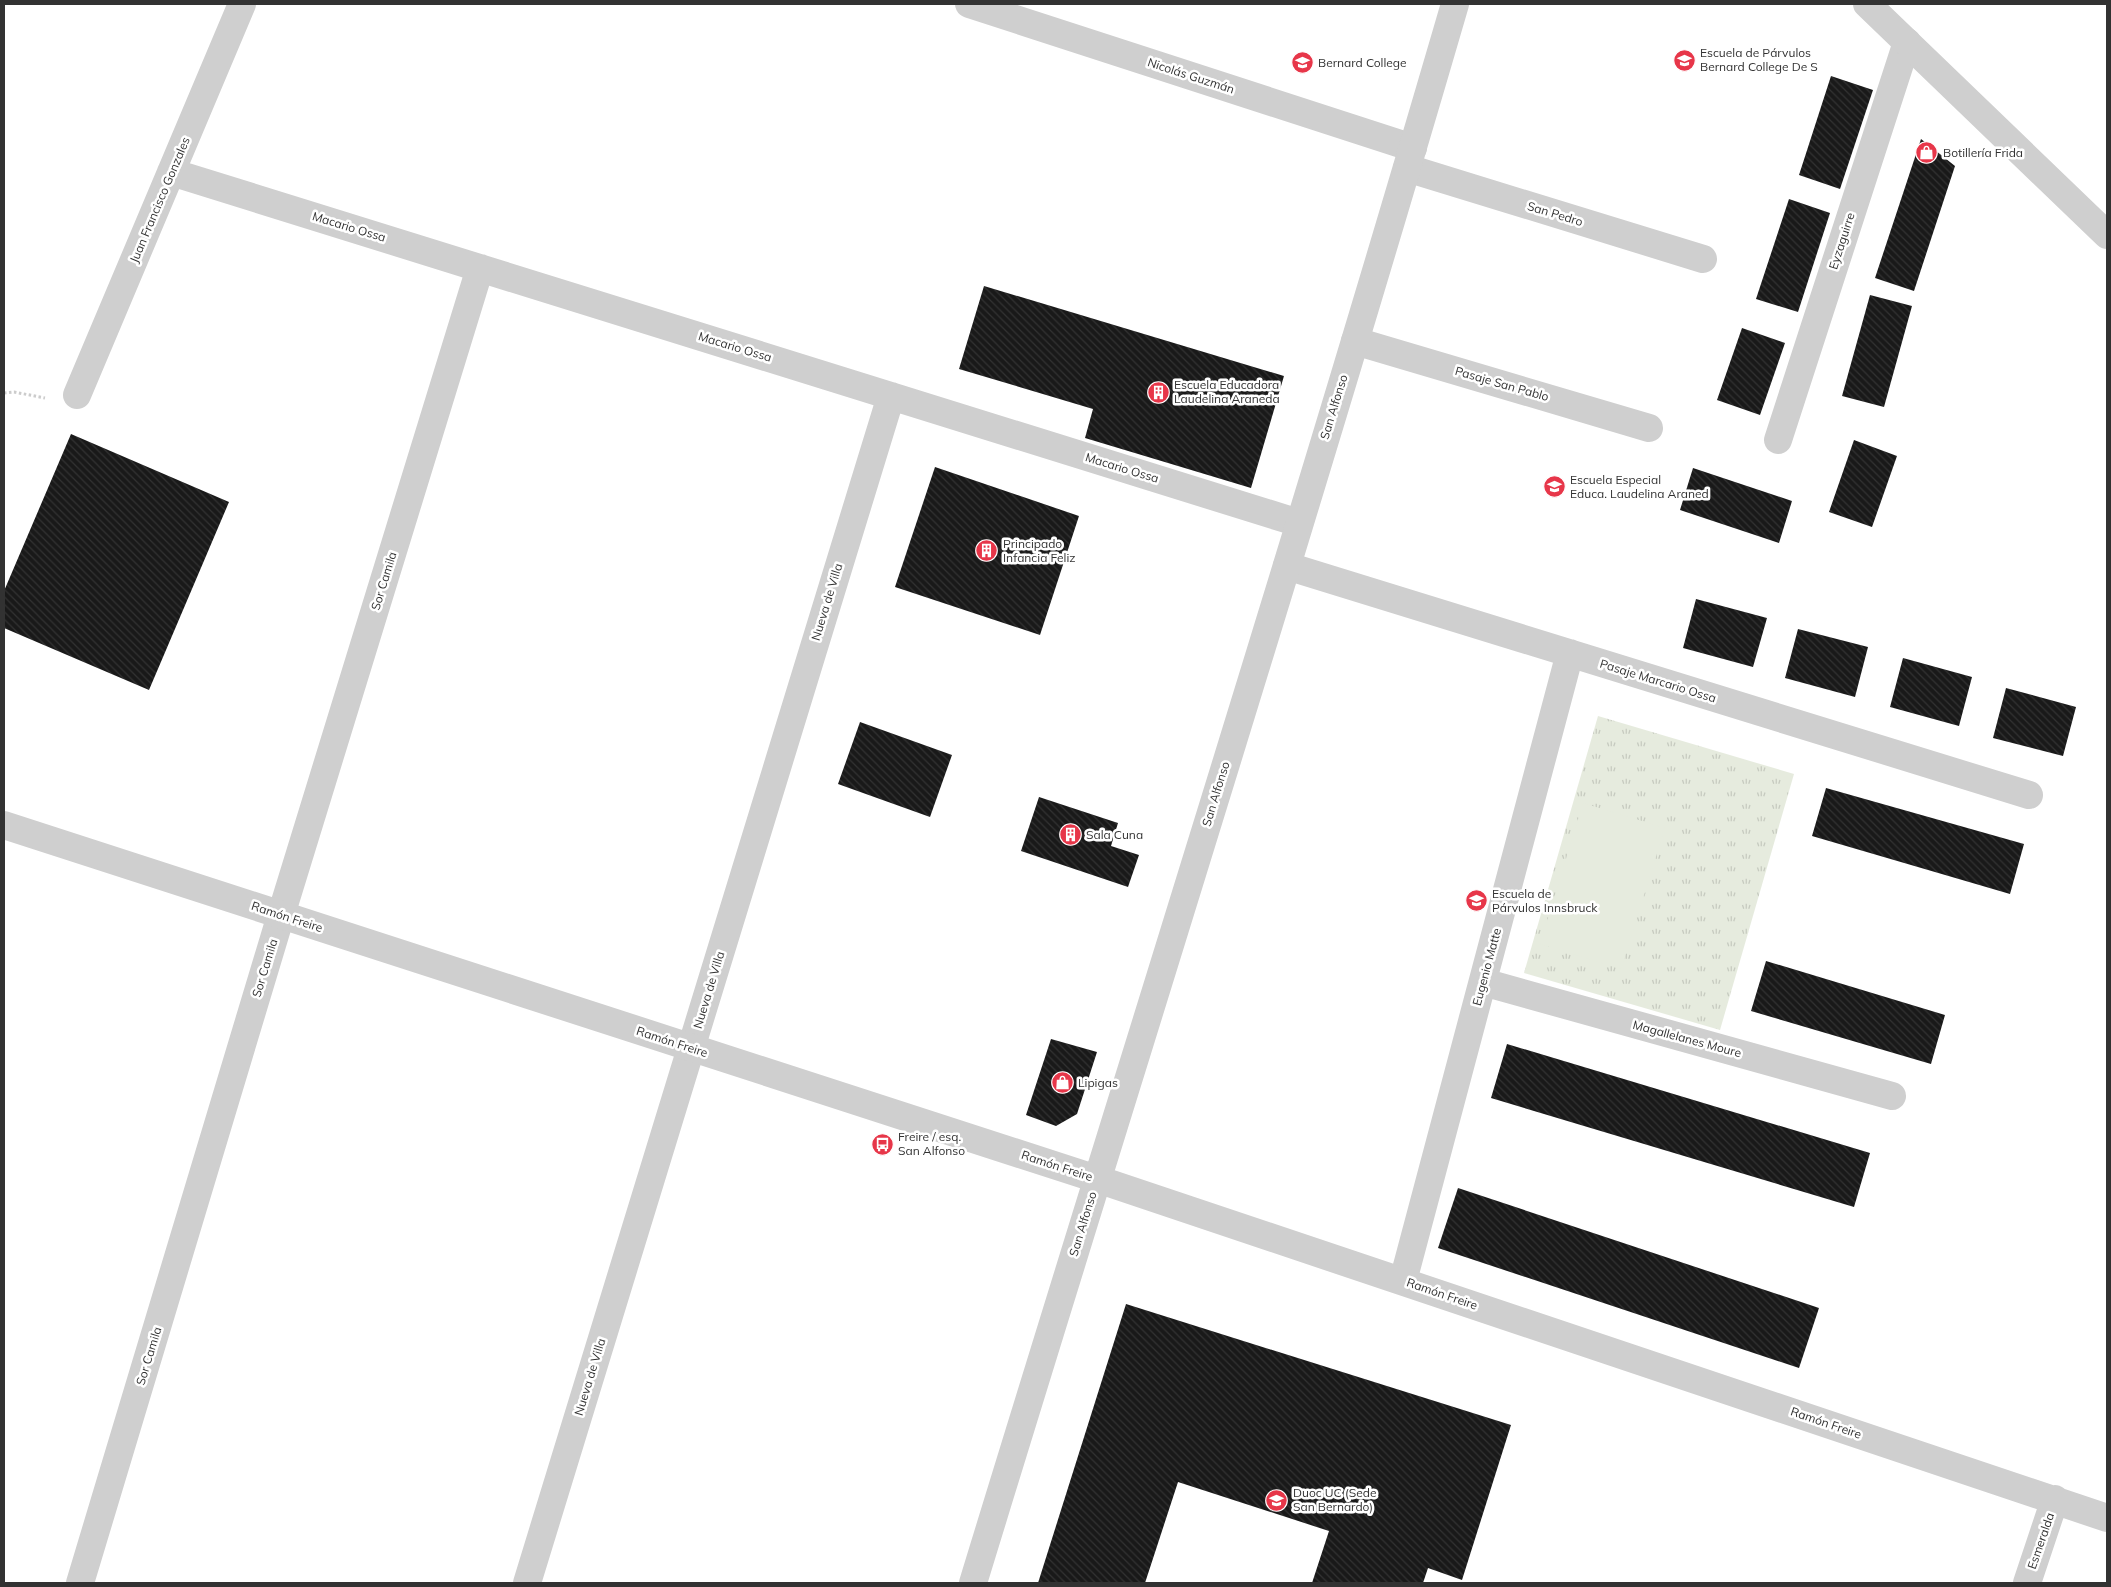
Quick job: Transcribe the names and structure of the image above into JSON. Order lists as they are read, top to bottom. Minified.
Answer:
{"streets":{"street":["Nicolás Guzmán","Juan Francisco Gonzales","San Pedro","Macario Ossa","Eyzaguirre","Pasaje San Pablo","San Alfonso","Sor Camila","Nueva de Villa","Pasaje Marcario Ossa","Ramón Freire","Eugenio Matte","Magallelanes Moure","Esmeralda"]},"crossings":[["Nicolás Guzmán","San Pedro"],["Nicolás Guzmán","San Alfonso"],["Juan Francisco Gonzales","Macario Ossa"],["San Pedro","San Alfonso"],["Macario Ossa","San Alfonso"],["Macario Ossa","Sor Camila"],["Macario Ossa","Nueva de Villa"],["Pasaje San Pablo","San Alfonso"],["San Alfonso","Pasaje Marcario Ossa"],["San Alfonso","Ramón Freire"],["Sor Camila","Ramón Freire"],["Nueva de Villa","Ramón Freire"],["Pasaje Marcario Ossa","Eugenio Matte"],["Ramón Freire","Eugenio Matte"],["Ramón Freire","Esmeralda"],["Eugenio Matte","Magallelanes Moure"]],"places":{"school or university":["Escuela de Párvulos Bernard College De S","Bernard College","Escuela Especial Educa. Laudelina Araned","Escuela de Párvulos Innsbruck","Duoc UC (Sede San Bernardo)"],"shop":["Botillería Frida","Lipigas"],"building":["Escuela Educadora Laudelina Araneda","Principado Infancia Feliz","Sala Cuna"],"bus stop":["Freire / esq. San Alfonso"]}}
